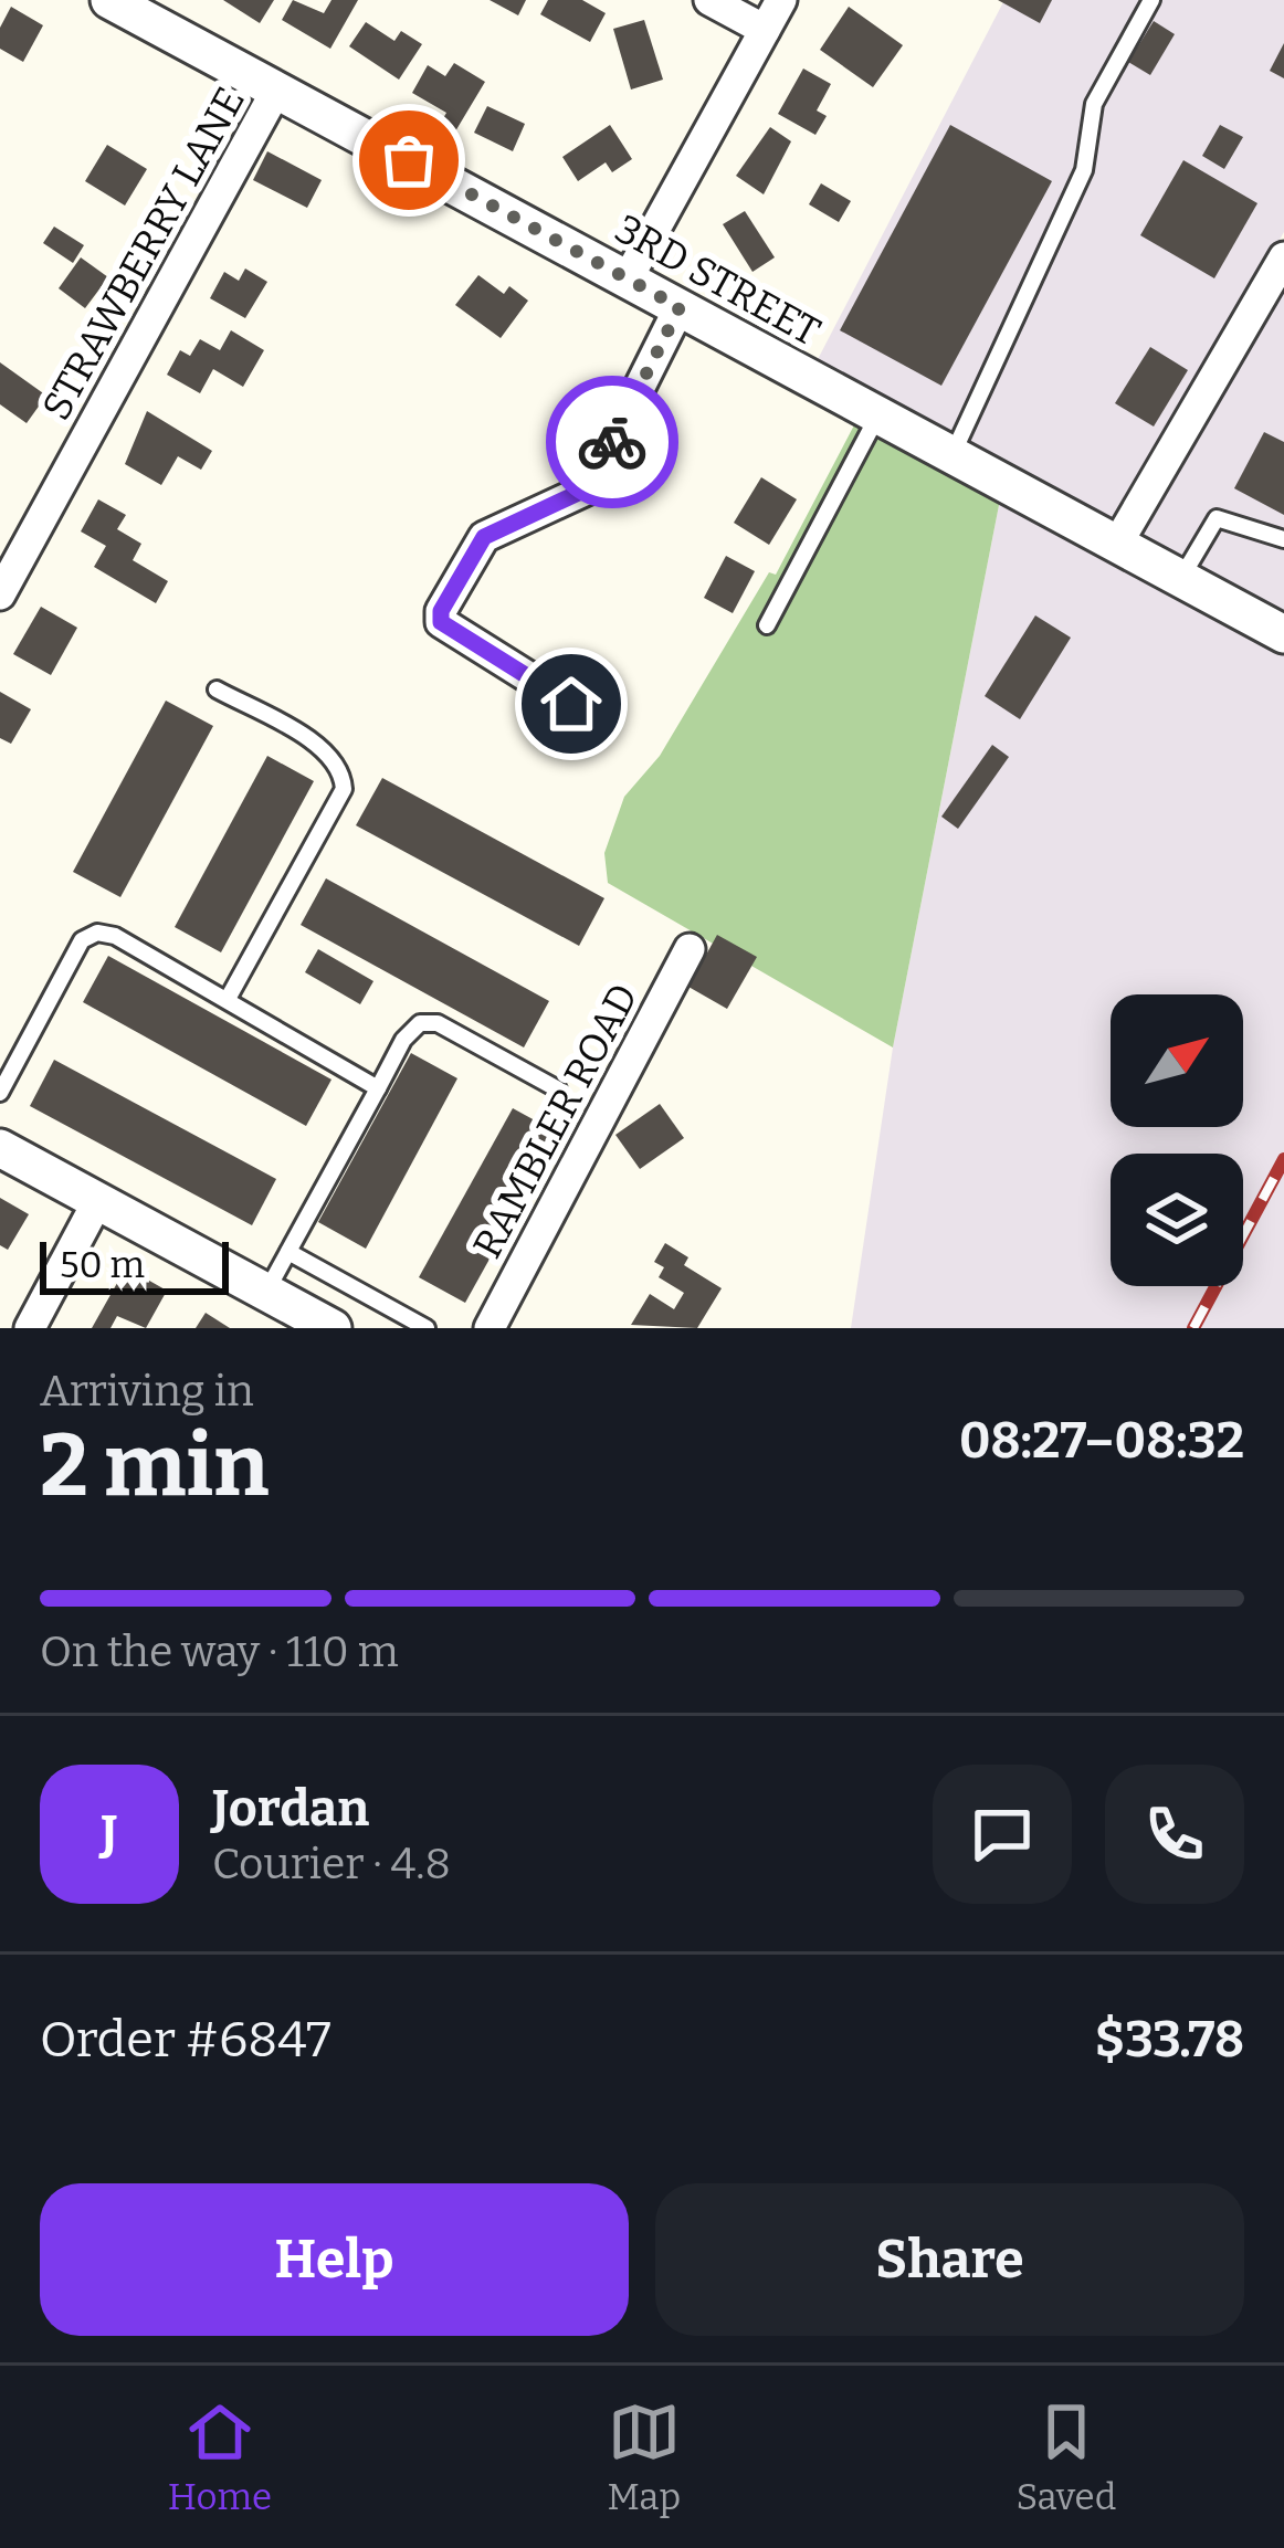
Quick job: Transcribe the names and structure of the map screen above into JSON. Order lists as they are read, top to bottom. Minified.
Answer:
{"streets":{"street":["STRAWBERRY LANE","3RD STREET","RAMBLER ROAD"]},"crossings":[["STRAWBERRY LANE","3RD STREET"]],"scale_bar":"50 m","north":"top right","page":{"scale":"50 m","heading":["2 min","Arriving in","08:27–08:32"],"panel":["Jordan","Courier · 4.8","Order #6847","$33.78"],"bar":"On the way · 110 m","round":"J","buttons":["Help","Share"],"tabs":["Home","Map","Saved"]}}
